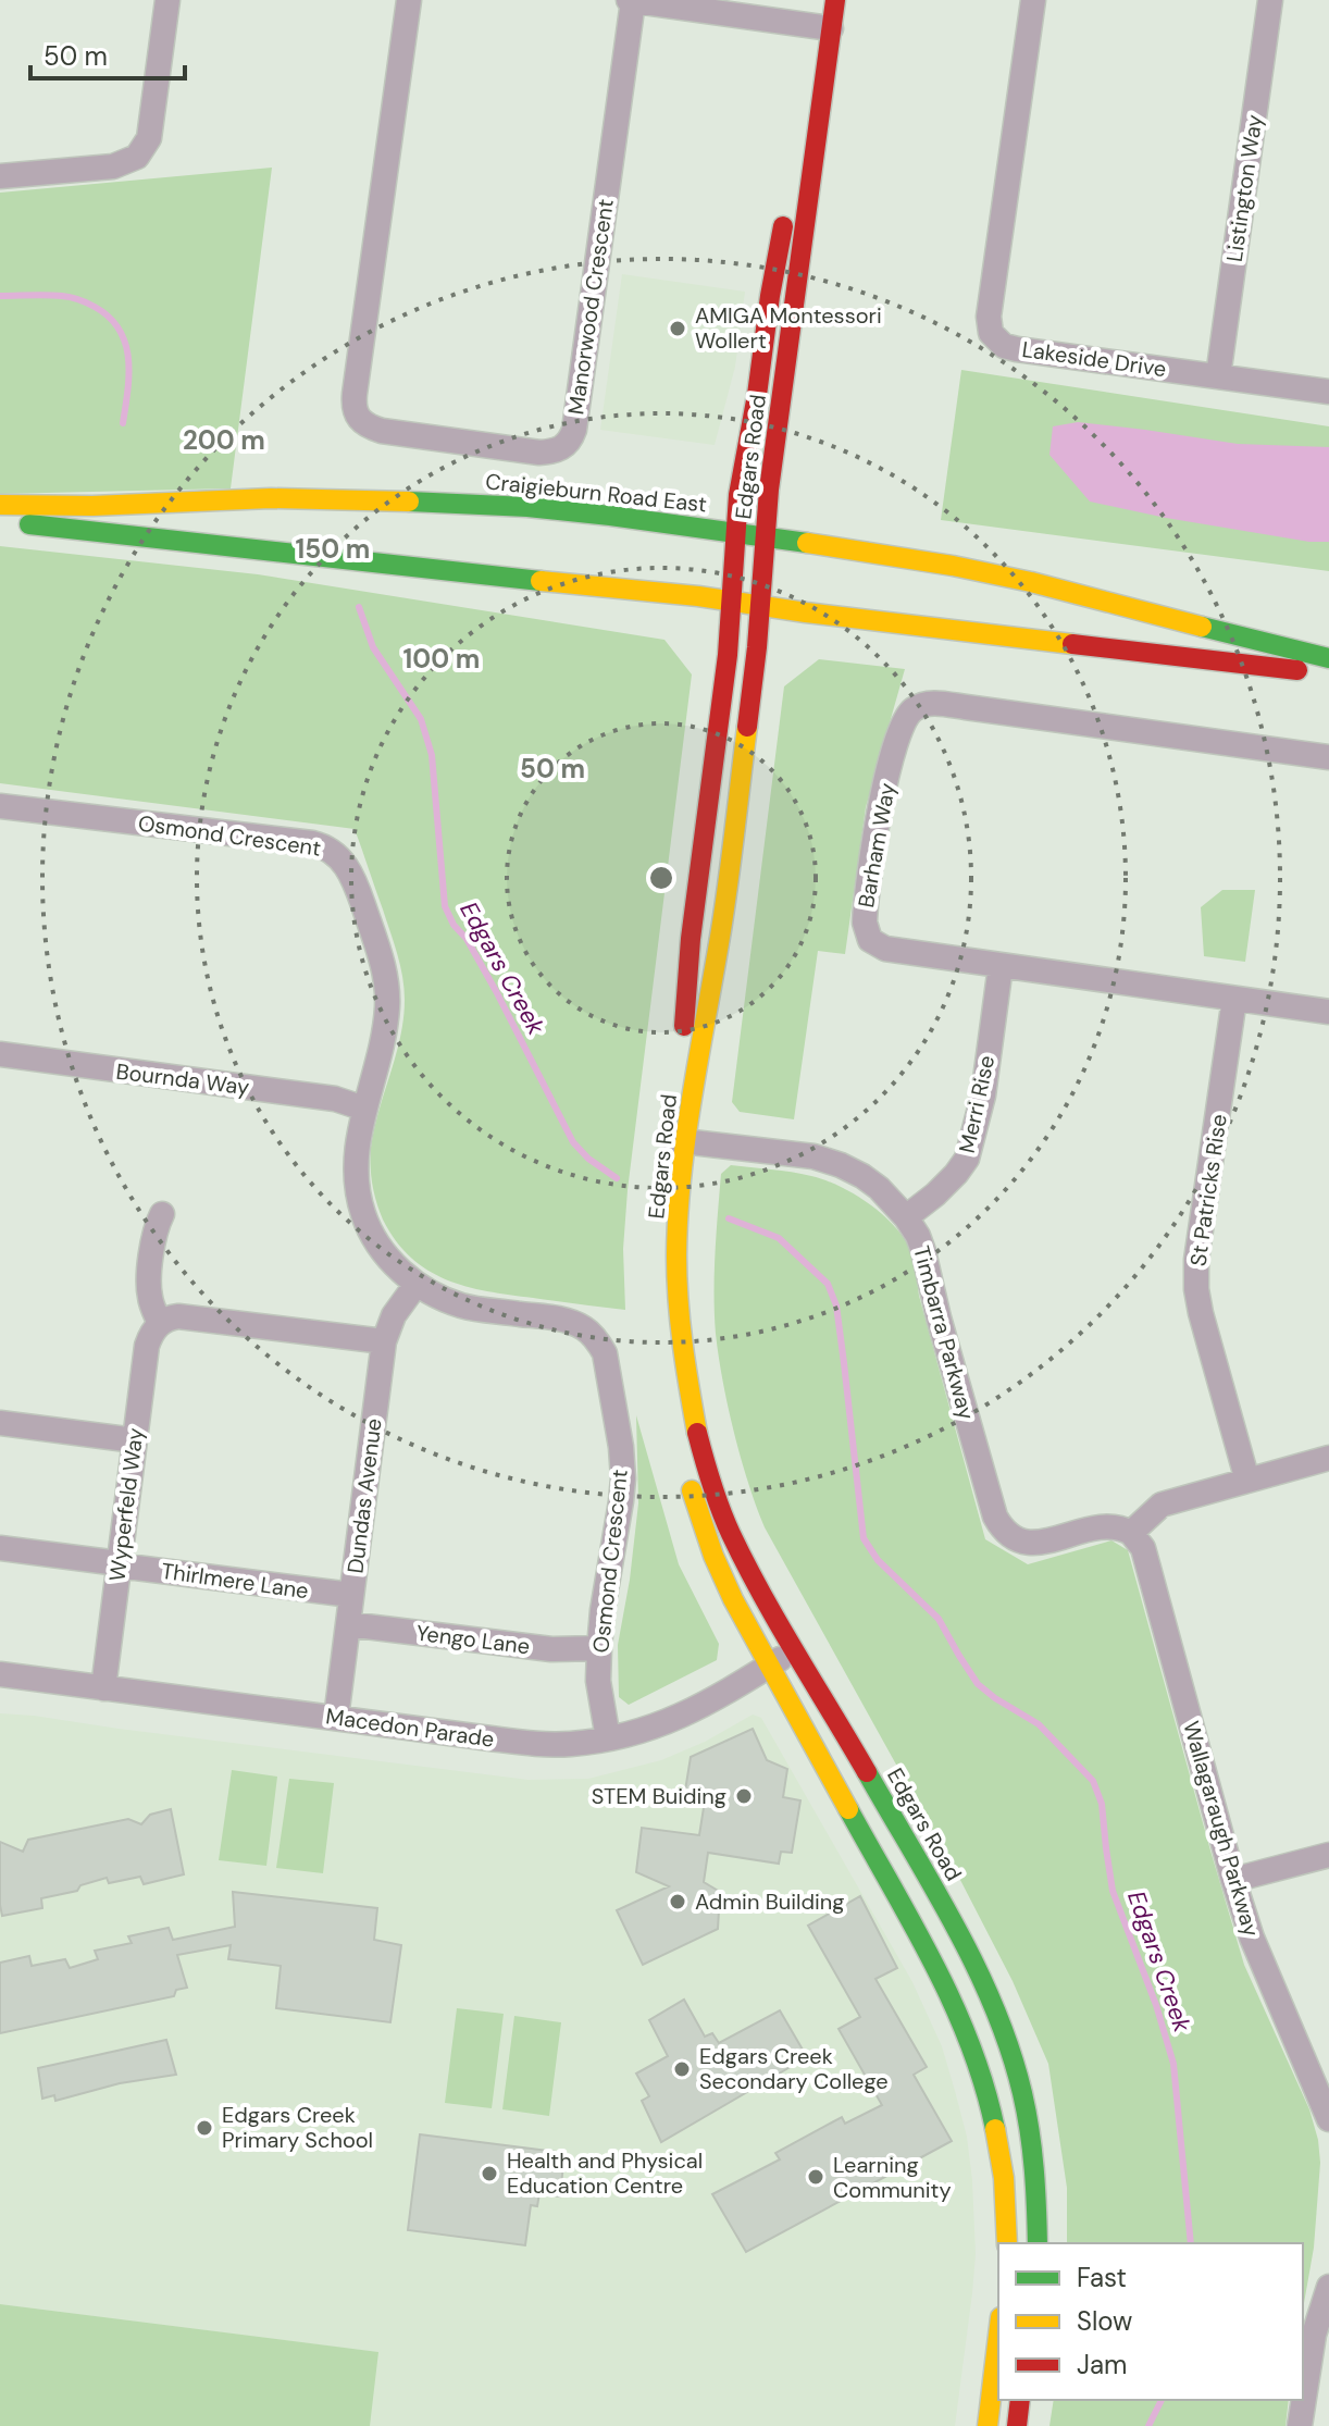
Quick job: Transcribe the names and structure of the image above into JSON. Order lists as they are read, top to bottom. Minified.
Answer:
{"streets":{"main road":["Edgars Road","Craigieburn Road East"],"street":["Listington Way","Manorwood Crescent","Lakeside Drive","Osmond Crescent","Barham Way","Bournda Way","Merri Rise","St Patricks Rise","Timbarra Parkway","Dundas Avenue","Wyperfeld Way","Thirlmere Lane","Yengo Lane","Macedon Parade","Wallagaraugh Parkway"]},"crossings":[["Listington Way","Lakeside Drive"],["Edgars Road","Craigieburn Road East"],["Edgars Road","Timbarra Parkway"],["Edgars Road","Macedon Parade"],["Osmond Crescent","Bournda Way"],["Osmond Crescent","Dundas Avenue"],["Osmond Crescent","Yengo Lane"],["Osmond Crescent","Macedon Parade"],["Barham Way","Merri Rise"],["Barham Way","St Patricks Rise"],["Merri Rise","Timbarra Parkway"],["Timbarra Parkway","Wallagaraugh Parkway"],["Dundas Avenue","Thirlmere Lane"],["Dundas Avenue","Yengo Lane"],["Dundas Avenue","Macedon Parade"],["Wyperfeld Way","Thirlmere Lane"],["Wyperfeld Way","Macedon Parade"]],"water":["Edgars Creek"],"places":["AMIGA Montessori Wollert","STEM Buiding","Admin Building","Edgars Creek Secondary College","Edgars Creek Primary School","Health and Physical Education Centre","Learning Community"],"legend":["Fast","Slow","Jam"],"scale_bar":"50 m","rings":["200 m","150 m","100 m","50 m"]}
